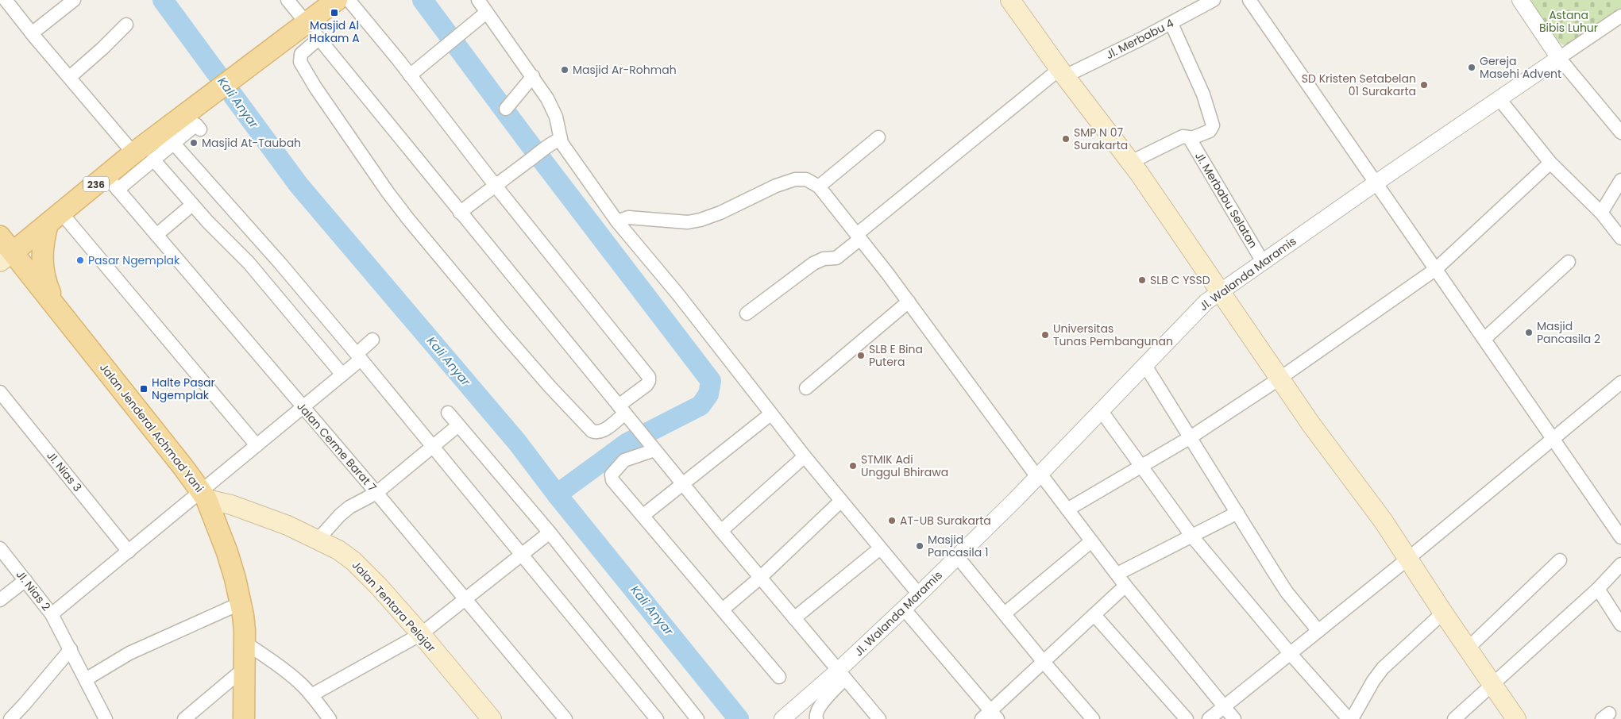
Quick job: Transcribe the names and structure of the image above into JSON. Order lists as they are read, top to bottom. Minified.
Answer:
{"streets":{"main road":["236","Jalan Jenderal Achmad Yani","Jalan Tentara Pelajar"],"street":["Jl. Merbabu 4","Jl. Merbabu Selatan","Jl. Walanda Maramis","Jalan Cerme Barat 7","Jl. Nias 3","Jl. Nias 2"]},"crossings":[["Jl. Merbabu 4","Jl. Merbabu Selatan"],["236","Jalan Jenderal Achmad Yani"],["236","Jalan Cerme Barat 7"],["Jl. Merbabu Selatan","Jl. Walanda Maramis"],["Jalan Jenderal Achmad Yani","Jalan Tentara Pelajar"]],"water":["Kali Anyar"],"parks":["Astana Bibis Luhur"],"places":{"transit":["Masjid Al Hakam A","Halte Pasar Ngemplak"],"other":["Gereja Masehi Advent","Masjid Ar-Rohmah","SD Kristen Setabelan 01 Surakarta","SMP N 07 Surakarta","Masjid At-Taubah","Pasar Ngemplak","SLB C YSSD","Masjid Pancasila 2","Universitas Tunas Pembangunan","SLB E Bina Putera","STMIK Adi Unggul Bhirawa","AT-UB Surakarta","Masjid Pancasila 1"]}}
